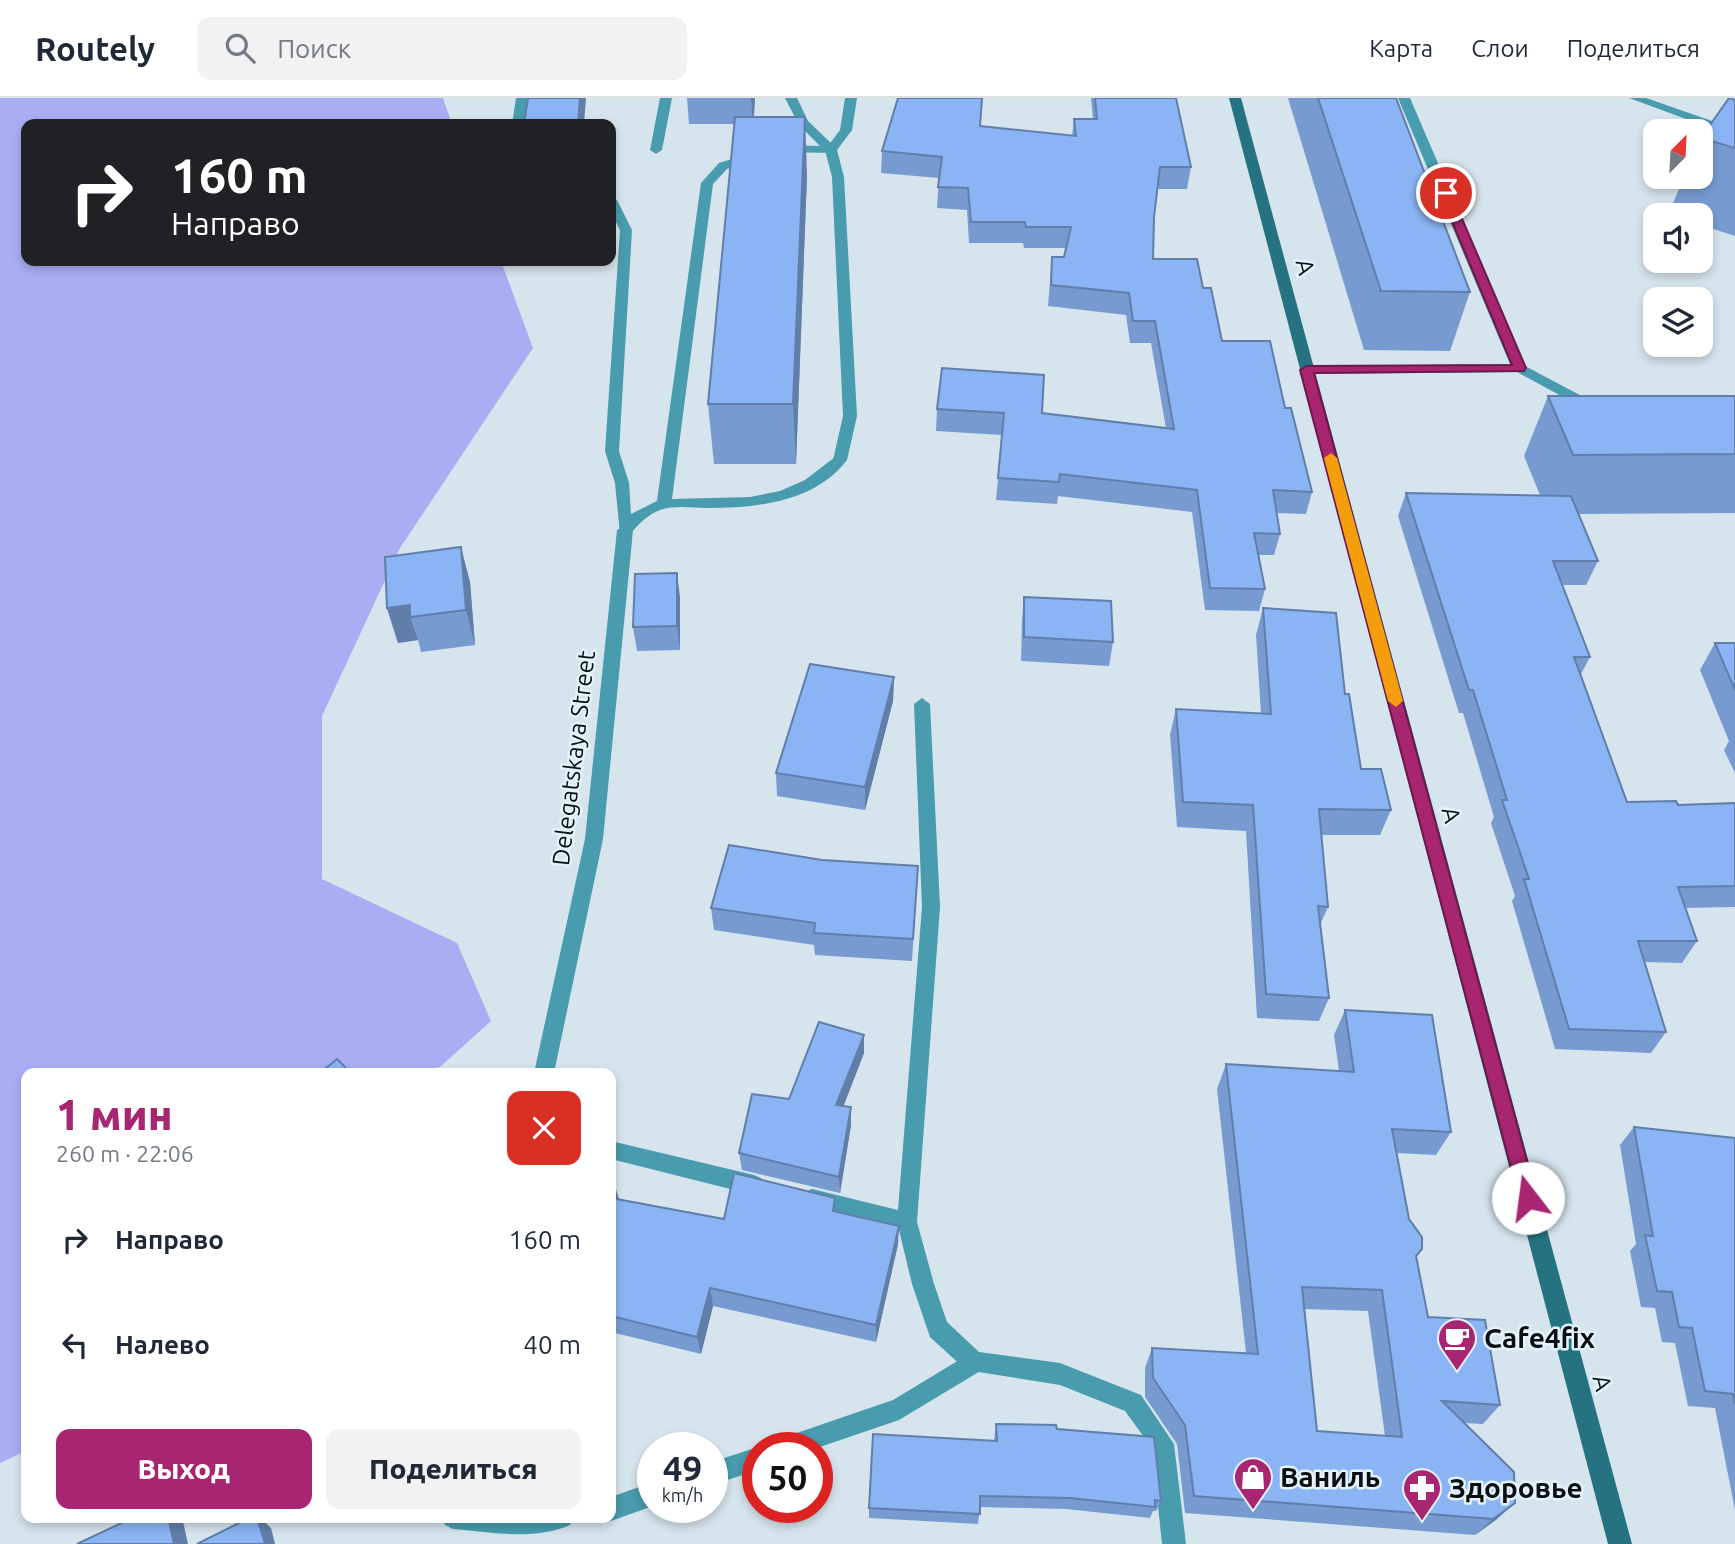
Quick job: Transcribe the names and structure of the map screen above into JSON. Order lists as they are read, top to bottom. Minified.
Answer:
{"streets":{"main road":["A"],"street":["Delegatskaya Street"]},"places":{"cafe":["Cafe4fix"],"shop":["Ваниль"],"pharmacy":["Здоровье"]},"north":"top right","page":{"header":"Routely","search":"Поиск","nav":["Карта","Слои","Поделиться"],"turn":["160 m","Направо"],"heading":["1 мин","260 m · 22:06"],"list":[{"name":"Направо","value":"160 m"},{"name":"Налево","value":"40 m"}],"buttons":["Выход","Поделиться"],"speed":"49 km/h","limit":"50"}}
